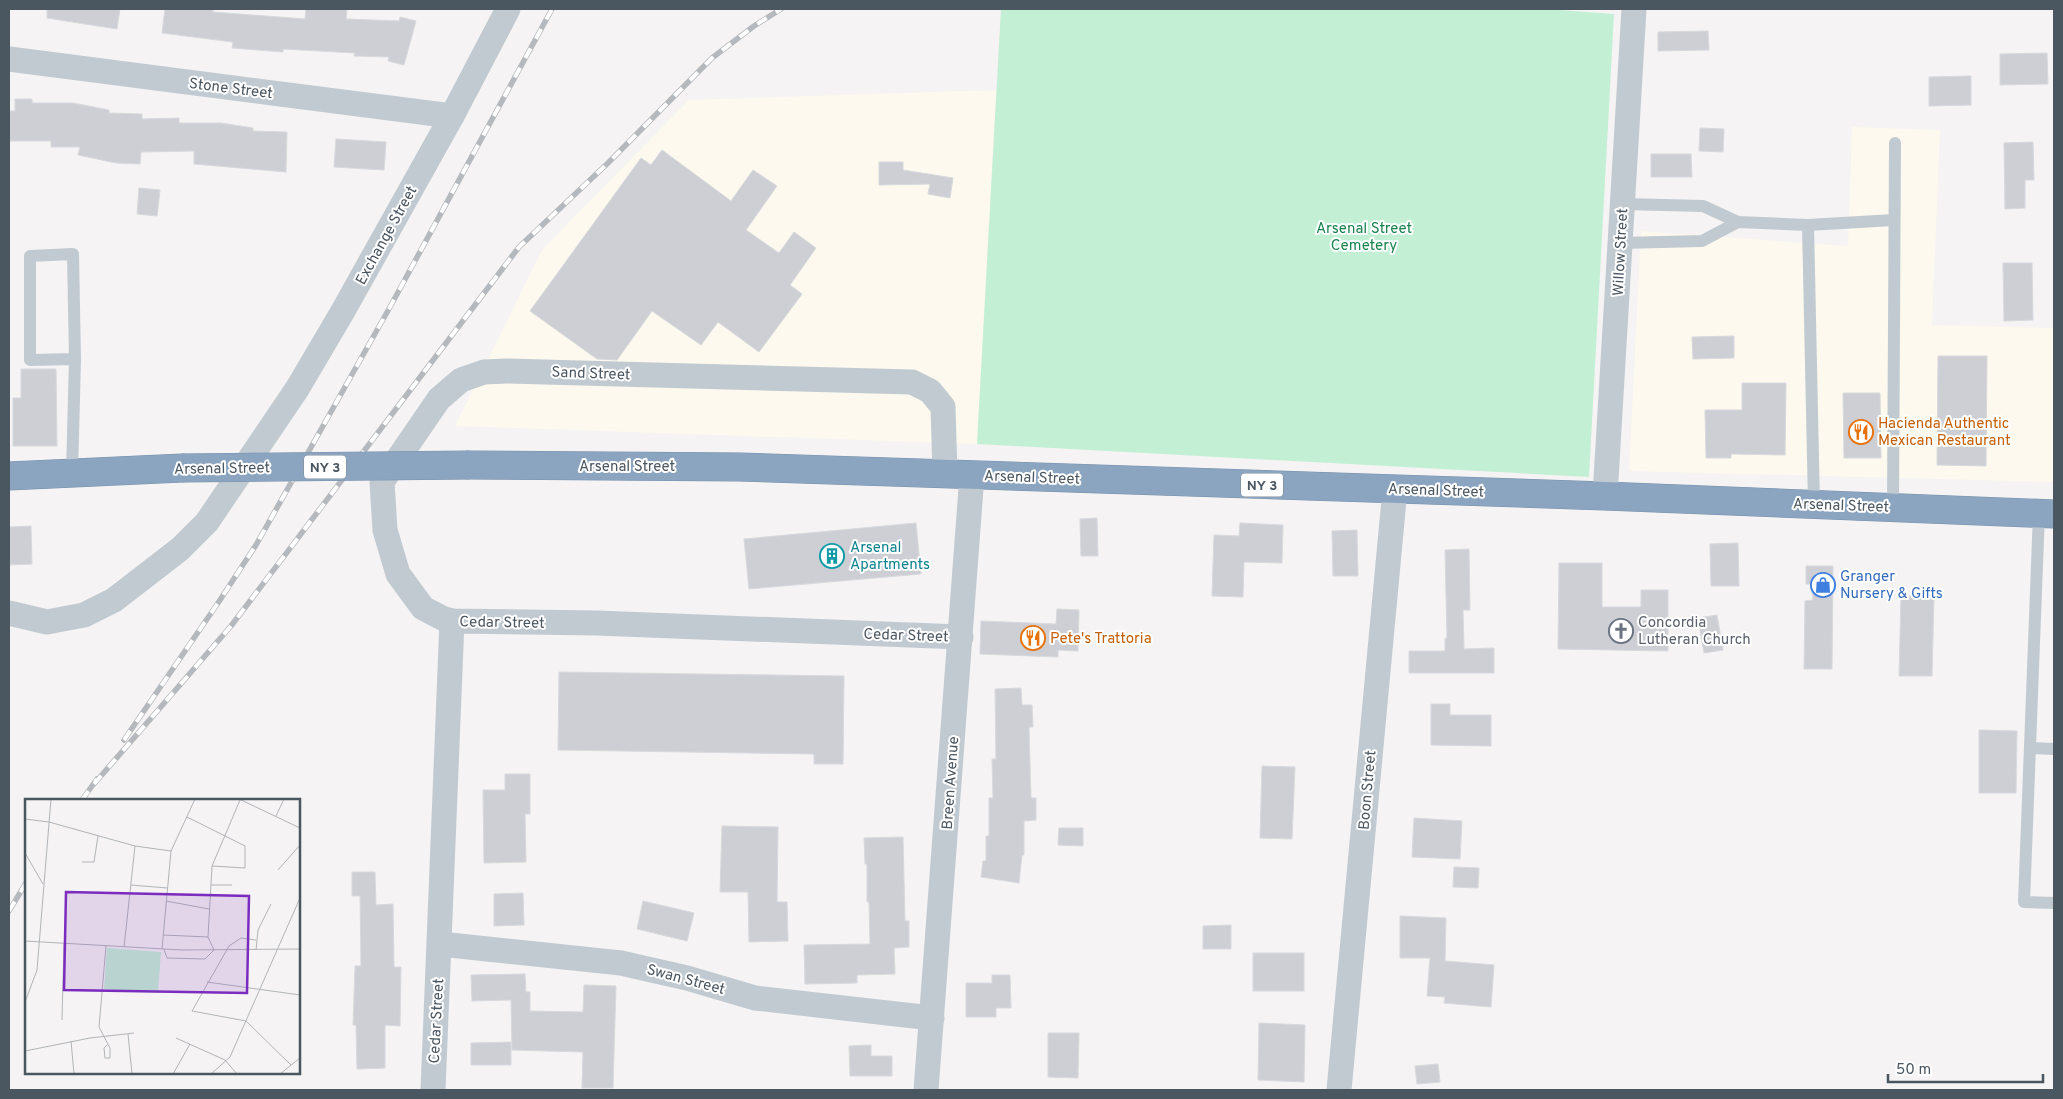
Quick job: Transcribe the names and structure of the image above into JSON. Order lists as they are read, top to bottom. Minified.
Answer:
{"streets":{"highway":["Arsenal Street","NY 3"],"street":["Stone Street","Exchange Street","Willow Street","Sand Street","Cedar Street","Breen Avenue","Boon Street","Swan Street"]},"crossings":[["Stone Street","Exchange Street"],["Willow Street","Arsenal Street"],["Sand Street","Arsenal Street"],["Sand Street","Cedar Street"],["Sand Street","Breen Avenue"],["Arsenal Street","Breen Avenue"],["Arsenal Street","Boon Street"],["Cedar Street","Breen Avenue"],["Cedar Street","Swan Street"],["Breen Avenue","Swan Street"]],"parks":["Arsenal Street Cemetery"],"places":{"restaurant":["Hacienda Authentic Mexican Restaurant","Pete's Trattoria"],"building":["Arsenal Apartments"],"shop":["Granger Nursery & Gifts"],"church":["Concordia Lutheran Church"]},"scale_bar":"50 m"}
